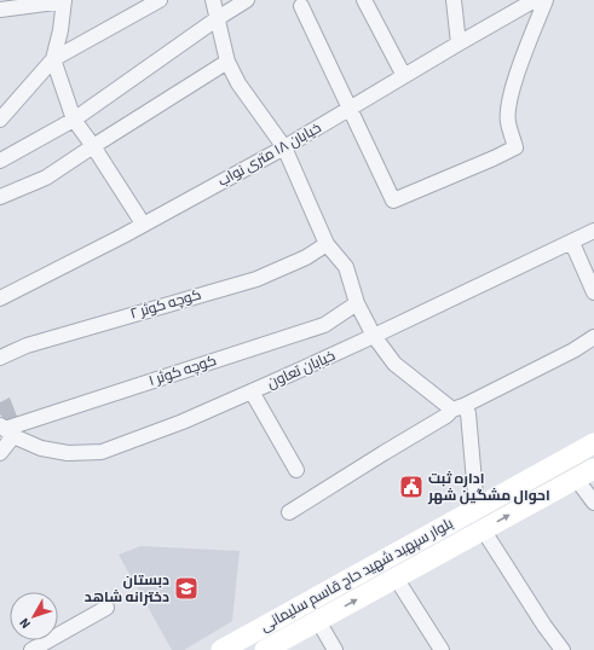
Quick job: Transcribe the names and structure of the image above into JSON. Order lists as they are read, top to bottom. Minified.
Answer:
{"streets":{"main road":["بلوار سپهبد شهید حاج قاسم سلیمانی"],"street":["خیابان ۱۸ متری نواب","کوچه کوثر ۲","خیابان تعاون","کوچه کوثر ۱"]},"crossings":[["خیابان تعاون","کوچه کوثر ۱"]],"places":{"public building":["اداره ثبت احوال مشگین شهر"],"school or university":["دبستان دخترانه شاهد"]},"north":"bottom left"}
